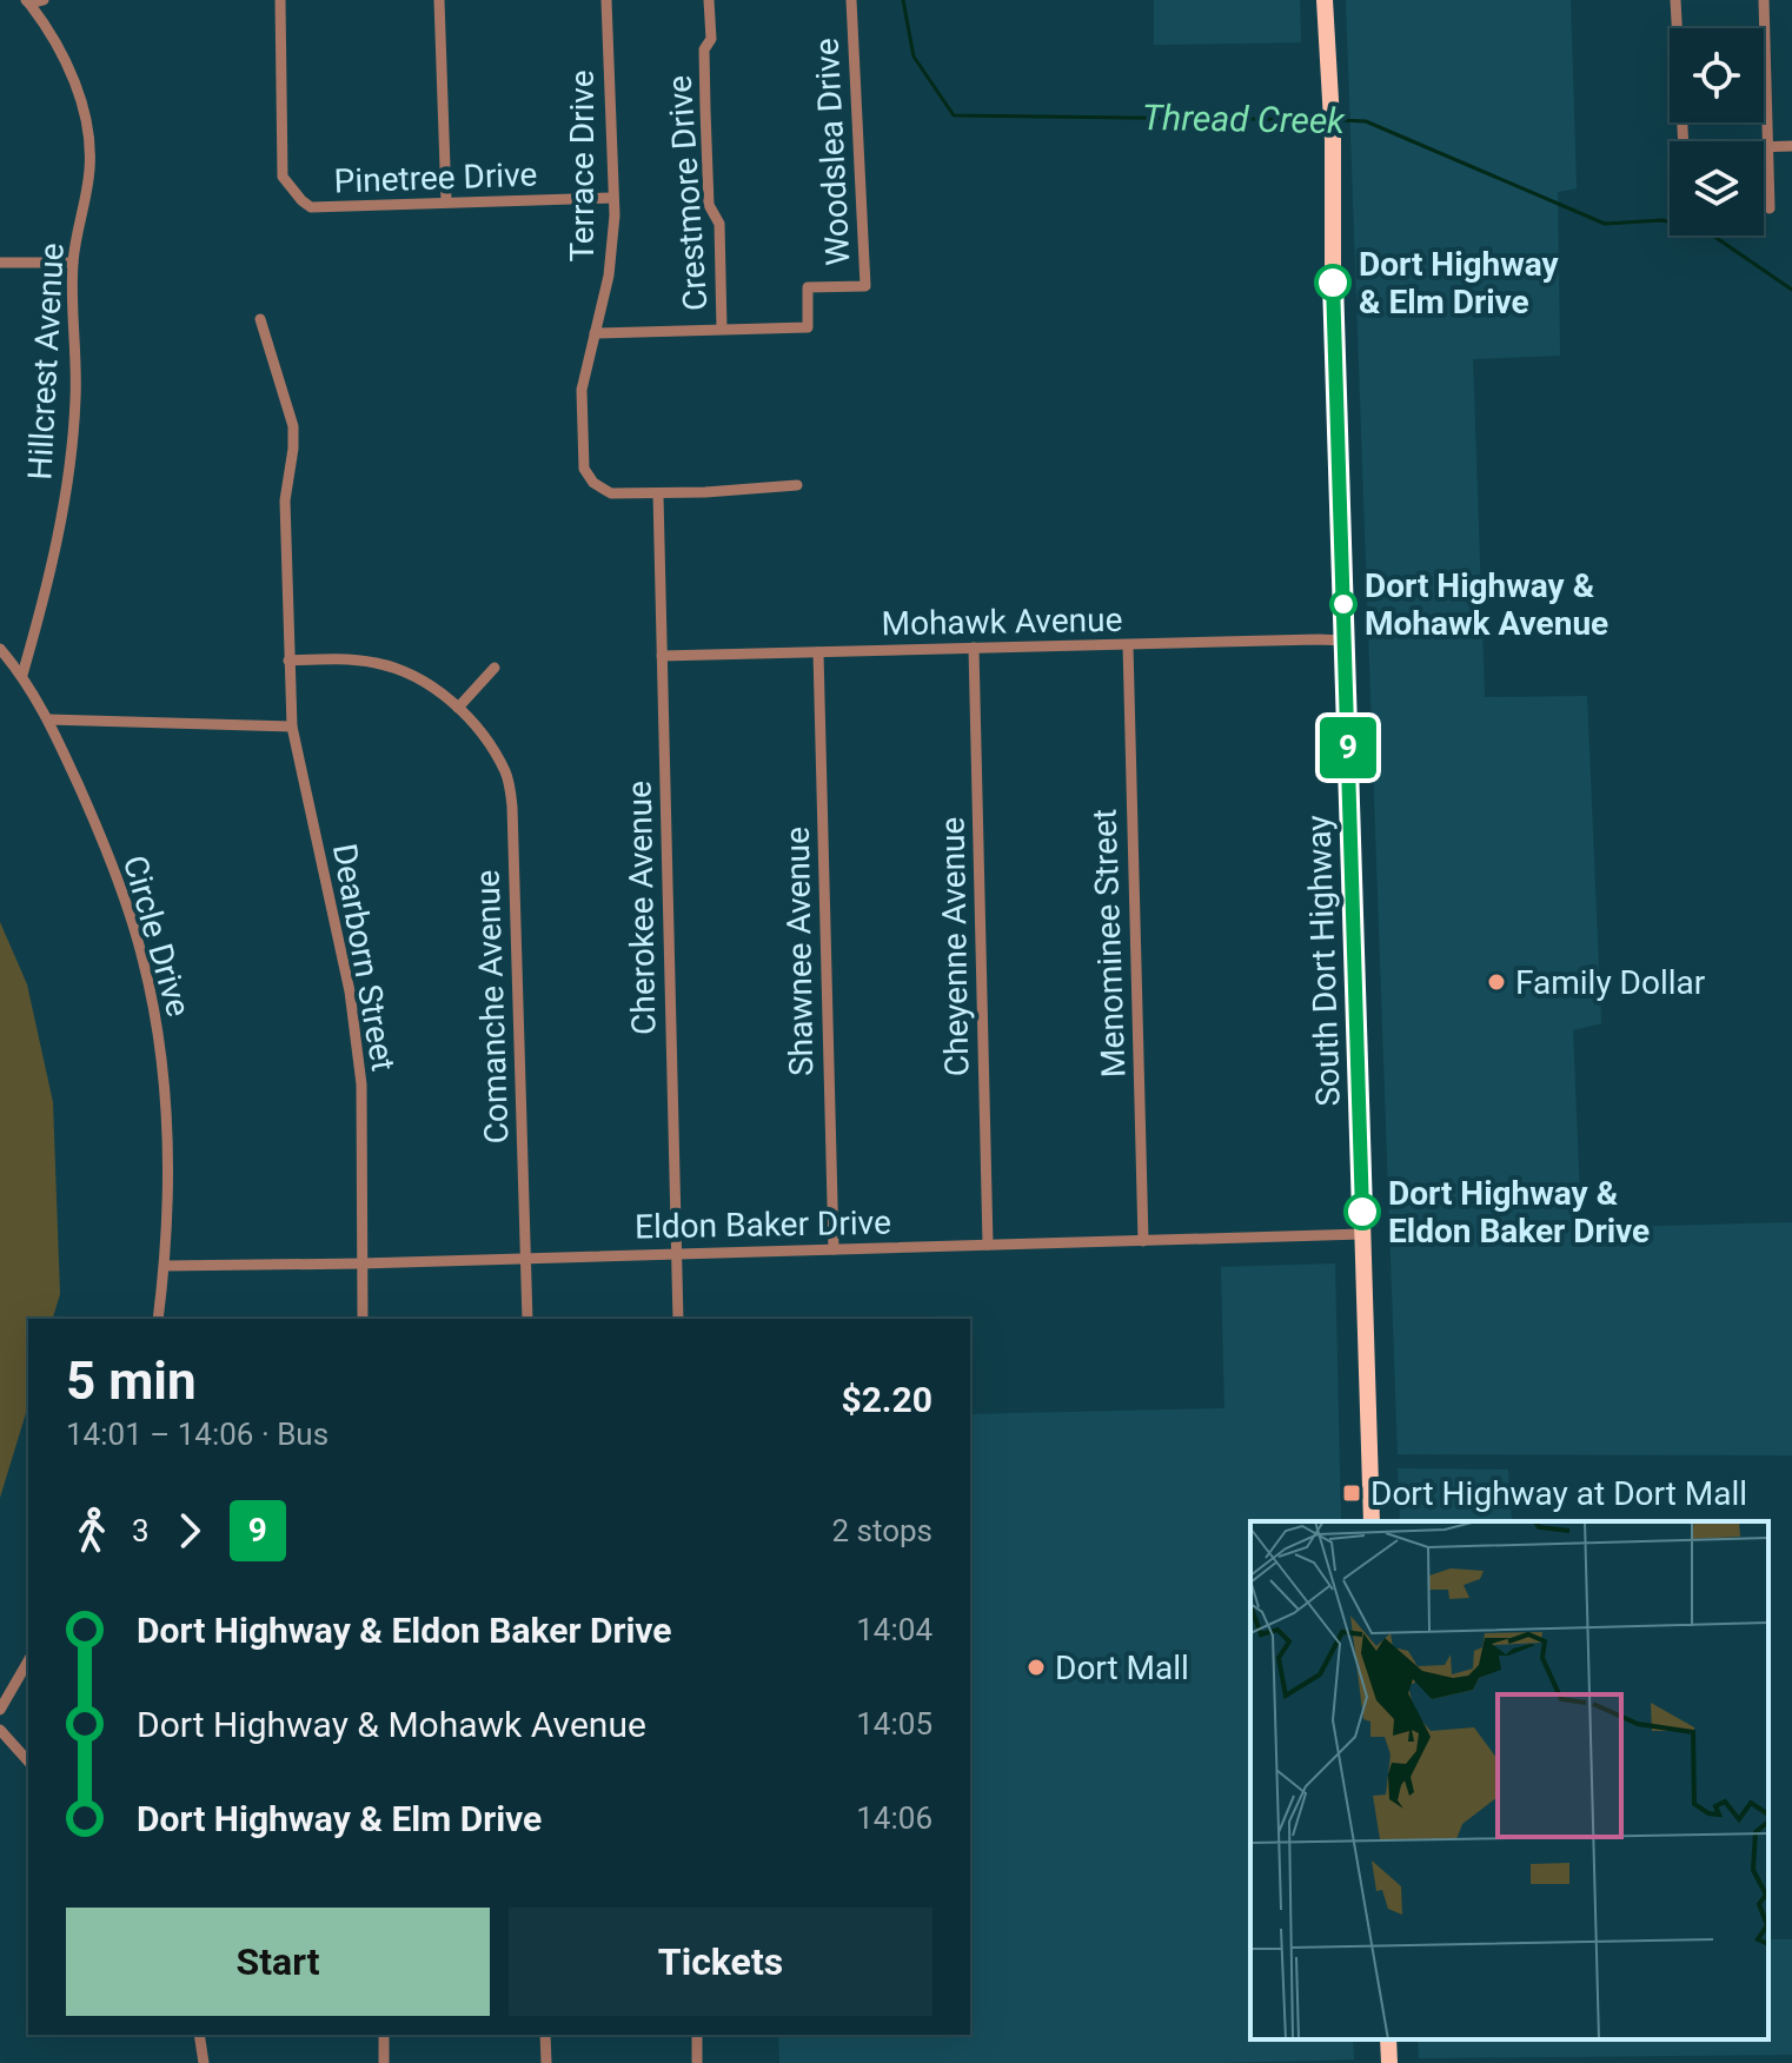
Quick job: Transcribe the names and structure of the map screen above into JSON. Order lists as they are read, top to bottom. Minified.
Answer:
{"streets":{"main road":["South Dort Highway"],"street":["Woodslea Drive","Terrace Drive","Pinetree Drive","Crestmore Drive","Hillcrest Avenue","Mohawk Avenue","Cherokee Avenue","Circle Drive","Menominee Street","Cheyenne Avenue","Shawnee Avenue","Dearborn Street","Comanche Avenue","Eldon Baker Drive"]},"crossings":[["Woodslea Drive","Crestmore Drive"],["Terrace Drive","Pinetree Drive"],["Terrace Drive","Cherokee Avenue"],["Hillcrest Avenue","Circle Drive"],["Mohawk Avenue","Cherokee Avenue"],["Mohawk Avenue","Menominee Street"],["Mohawk Avenue","Cheyenne Avenue"],["Mohawk Avenue","Shawnee Avenue"],["Mohawk Avenue","South Dort Highway"],["Cherokee Avenue","Eldon Baker Drive"],["Circle Drive","Eldon Baker Drive"],["Menominee Street","Eldon Baker Drive"],["Cheyenne Avenue","Eldon Baker Drive"],["Shawnee Avenue","Eldon Baker Drive"],["Dearborn Street","Comanche Avenue"],["Dearborn Street","Eldon Baker Drive"],["South Dort Highway","Eldon Baker Drive"],["Comanche Avenue","Eldon Baker Drive"]],"water":["Thread Creek"],"places":{"other":["Dort Highway & Elm Drive","Dort Highway & Mohawk Avenue","Family Dollar","Dort Highway & Eldon Baker Drive","Dort Mall"],"transit":["Dort Highway at Dort Mall"]},"lines":["bus line 9"],"page":{"on_map":"9","heading":["5 min","14:01 – 14:06 · Bus","$2.20"],"legs":["3","9","2 stops"],"list":[{"name":"Dort Highway & Eldon Baker Drive","value":"14:04"},{"name":"Dort Highway & Mohawk Avenue","value":"14:05"},{"name":"Dort Highway & Elm Drive","value":"14:06"}],"buttons":["Start","Tickets"]}}
